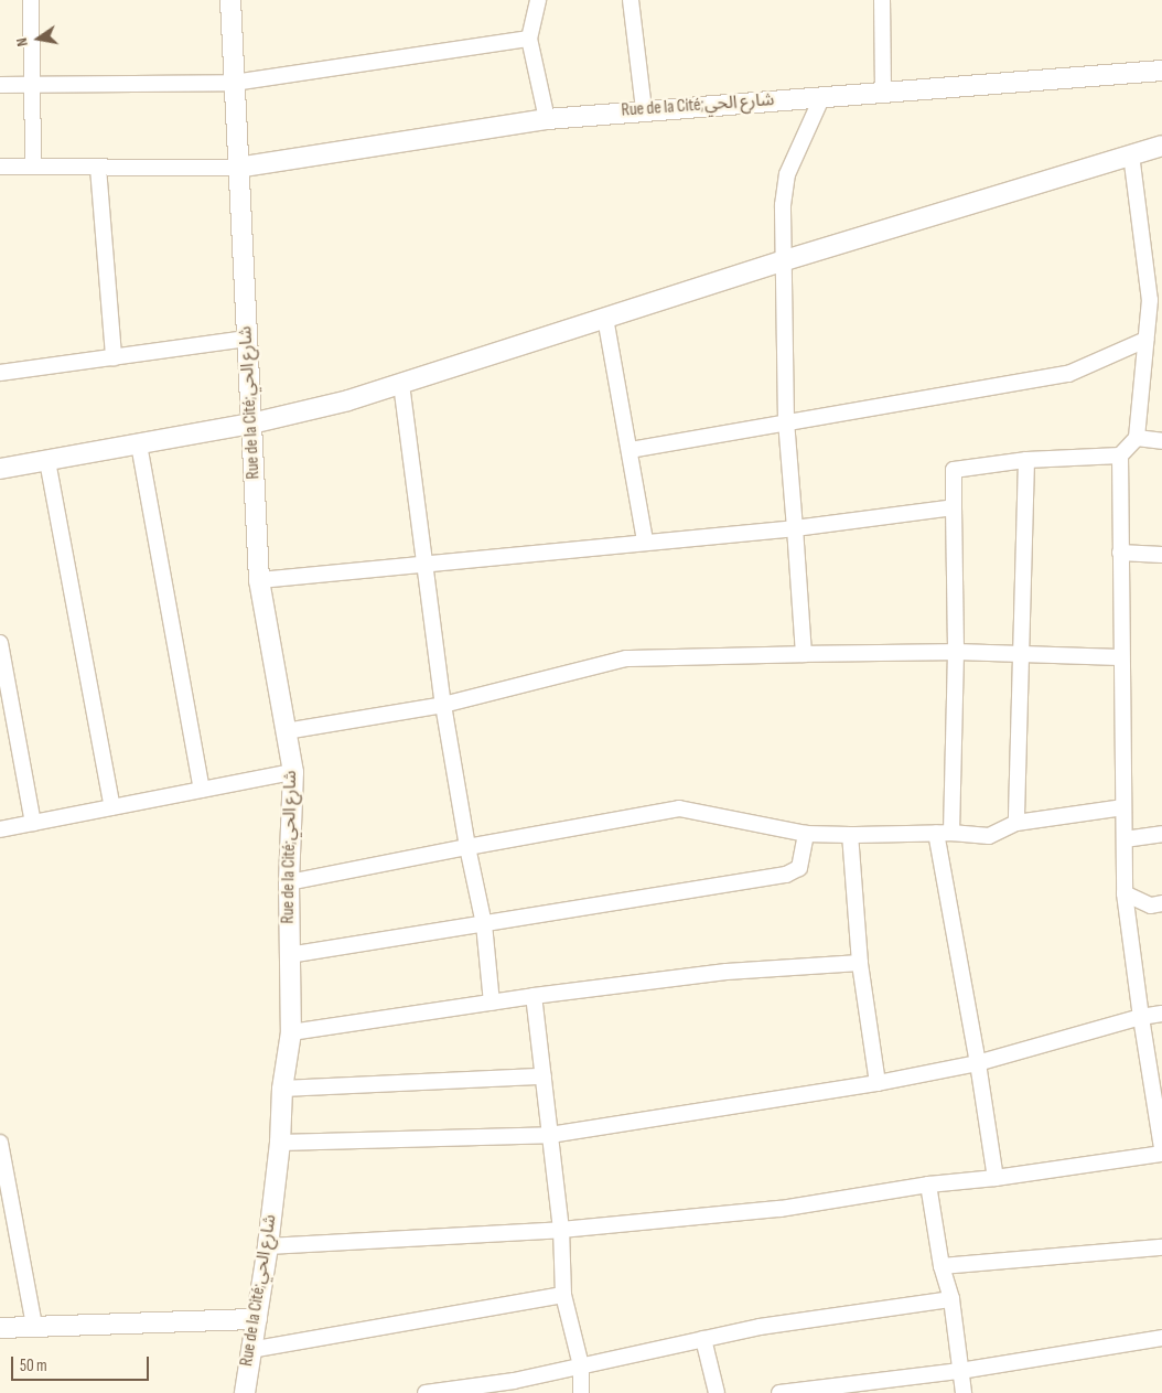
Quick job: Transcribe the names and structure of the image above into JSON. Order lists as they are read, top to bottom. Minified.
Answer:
{"streets":{"street":["Rue de la Cité;شارع الحي"]},"scale_bar":"50 m","north":"left"}
